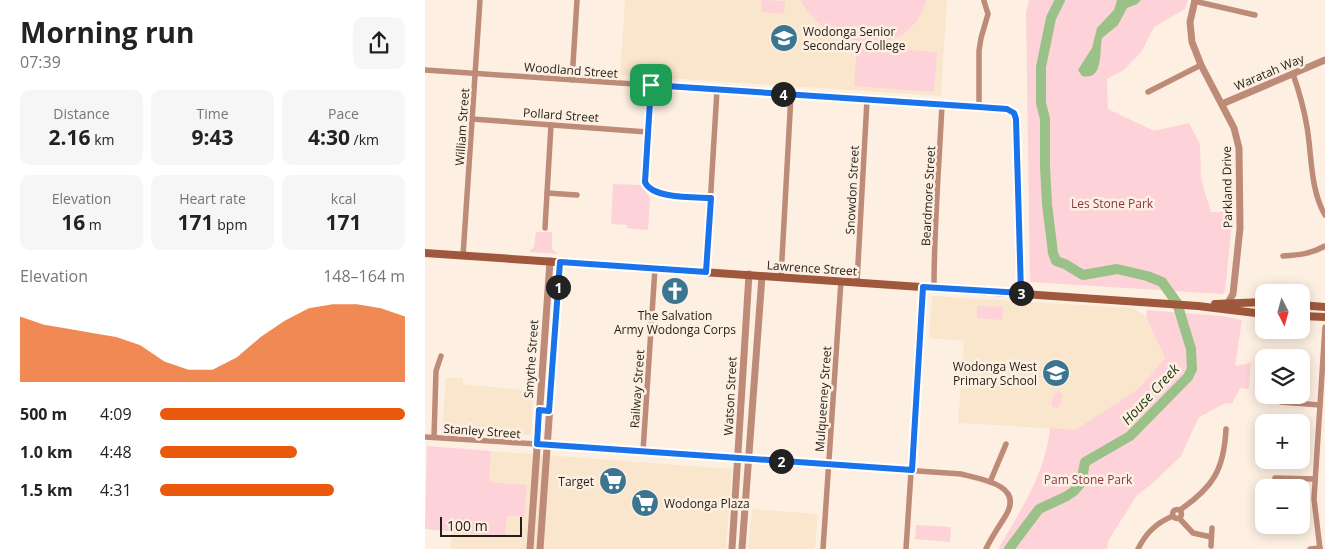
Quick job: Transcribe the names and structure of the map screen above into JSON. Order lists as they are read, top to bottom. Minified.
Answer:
{"streets":{"main road":["Lawrence Street"],"street":["Woodland Street","Waratah Way","Pollard Street","William Street","Parkland Drive","Snowdon Street","Beardmore Street","Smythe Street","Railway Street","Watson Street","Mulqueeney Street","Stanley Street"]},"crossings":[["Woodland Street","William Street"],["Woodland Street","Snowdon Street"],["Woodland Street","Beardmore Street"],["Woodland Street","Lawrence Street"],["Waratah Way","Parkland Drive"],["Pollard Street","William Street"],["William Street","Lawrence Street"],["Parkland Drive","Lawrence Street"],["Snowdon Street","Lawrence Street"],["Beardmore Street","Lawrence Street"],["Lawrence Street","Smythe Street"],["Lawrence Street","Railway Street"],["Lawrence Street","Watson Street"],["Lawrence Street","Mulqueeney Street"],["Smythe Street","Stanley Street"]],"water":["House Creek"],"parks":["Les Stone Park","Pam Stone Park"],"places":{"school or university":["Wodonga Senior Secondary College","Wodonga West Primary School"],"church":["The Salvation Army Wodonga Corps"],"supermarket":["Target","Wodonga Plaza"]},"scale_bar":"100 m","north":"bottom","page":{"heading":["Morning run","07:39"],"pins":["4","1","3","2"],"stats":[["Distance","2.16 km"],["Time","9:43"],["Pace","4:30 /km"],["Elevation","16 m"],["Heart rate","171 bpm"],["kcal","171"]],"chart":["Elevation","148–164 m"],"map_buttons":["+","−"],"list":[{"name":"500 m","note":"4:09"},{"name":"1.0 km","note":"4:48"},{"name":"1.5 km","note":"4:31"}],"scale":"100 m"}}
